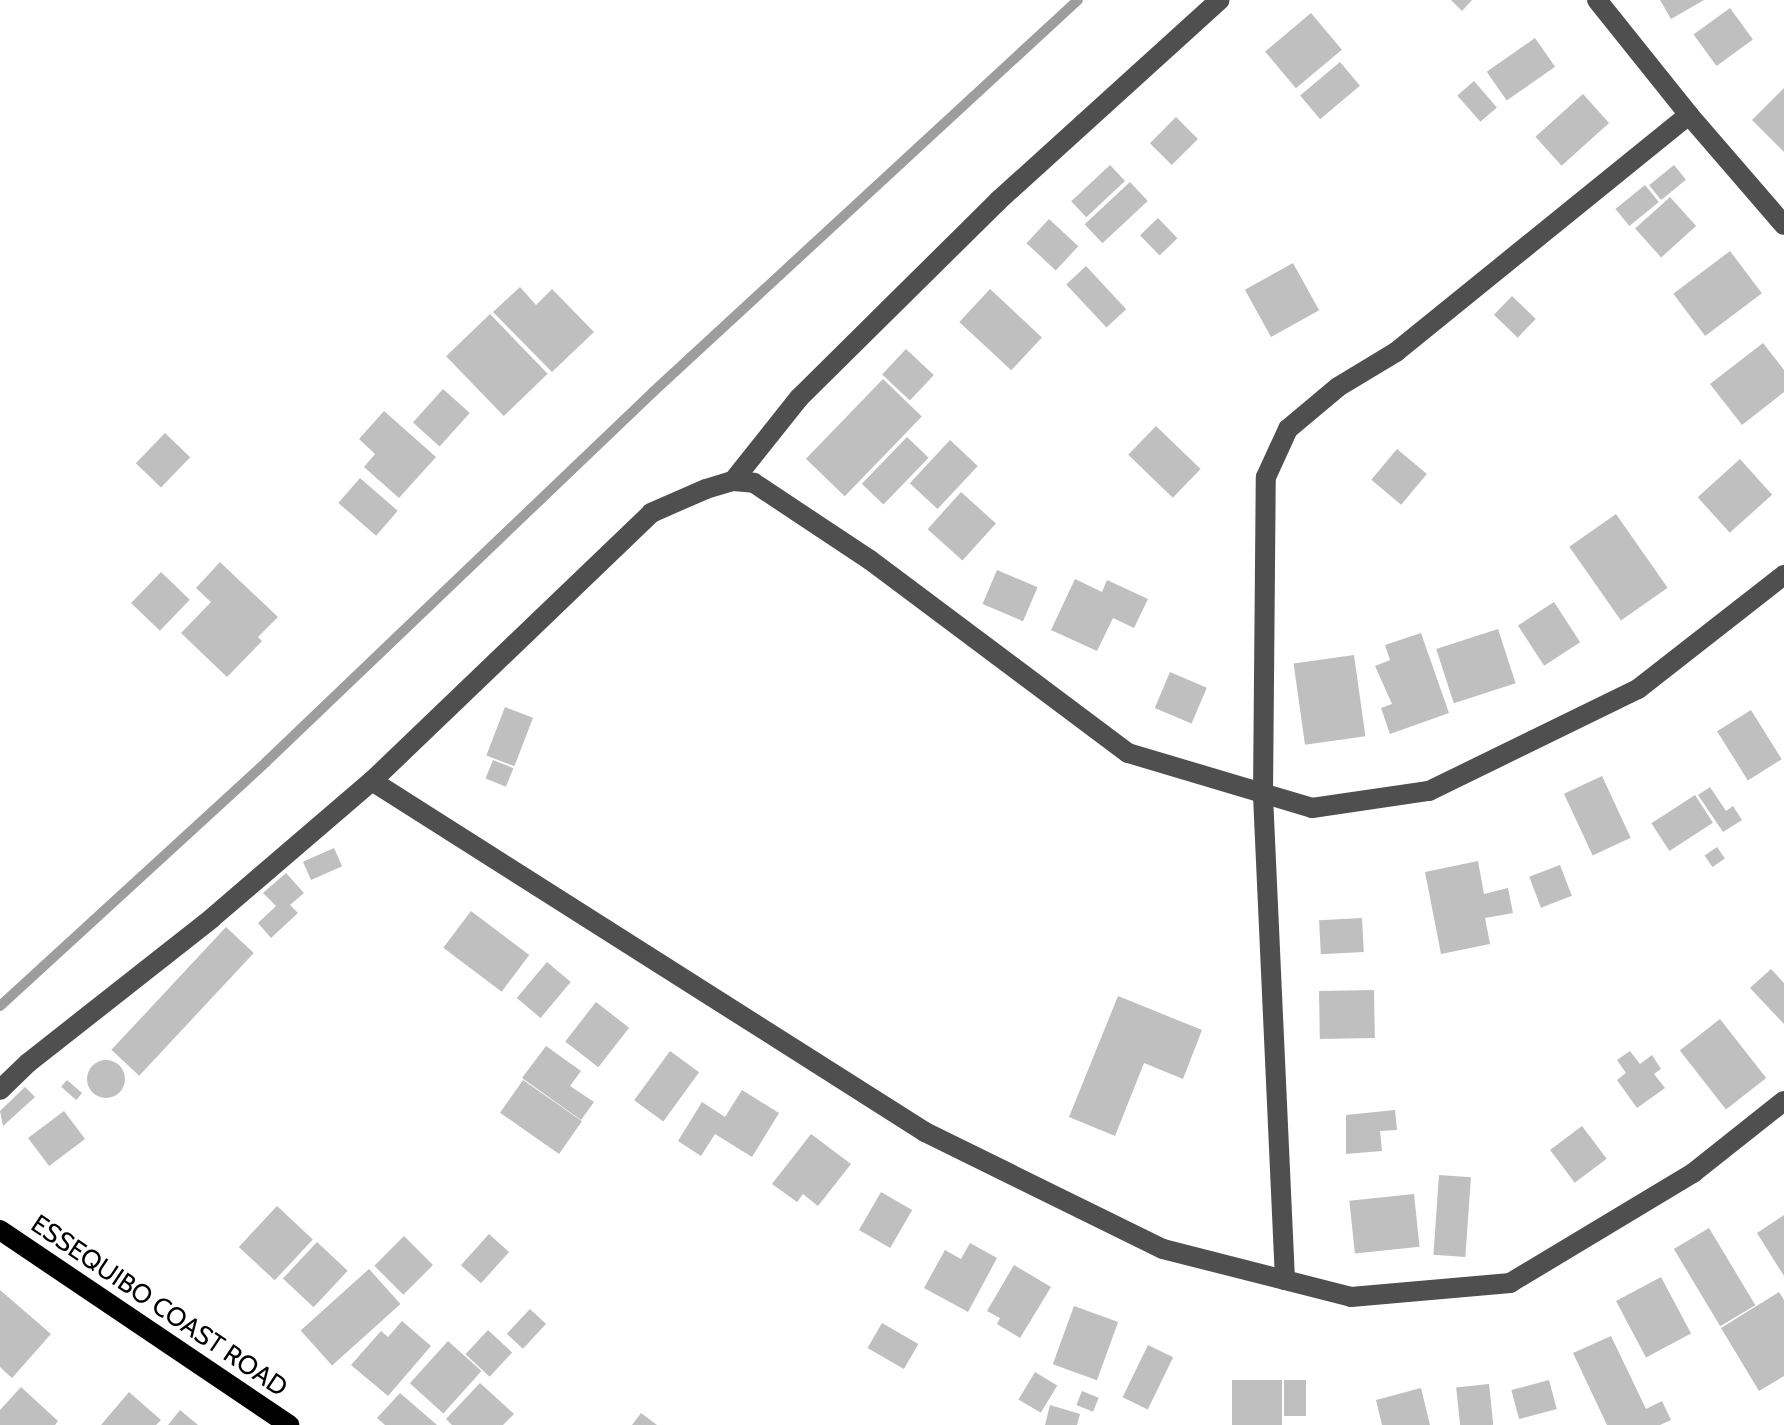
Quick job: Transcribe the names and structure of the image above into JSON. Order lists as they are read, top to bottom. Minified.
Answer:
{"streets":{"main road":["ESSEQUIBO COAST ROAD"]}}
